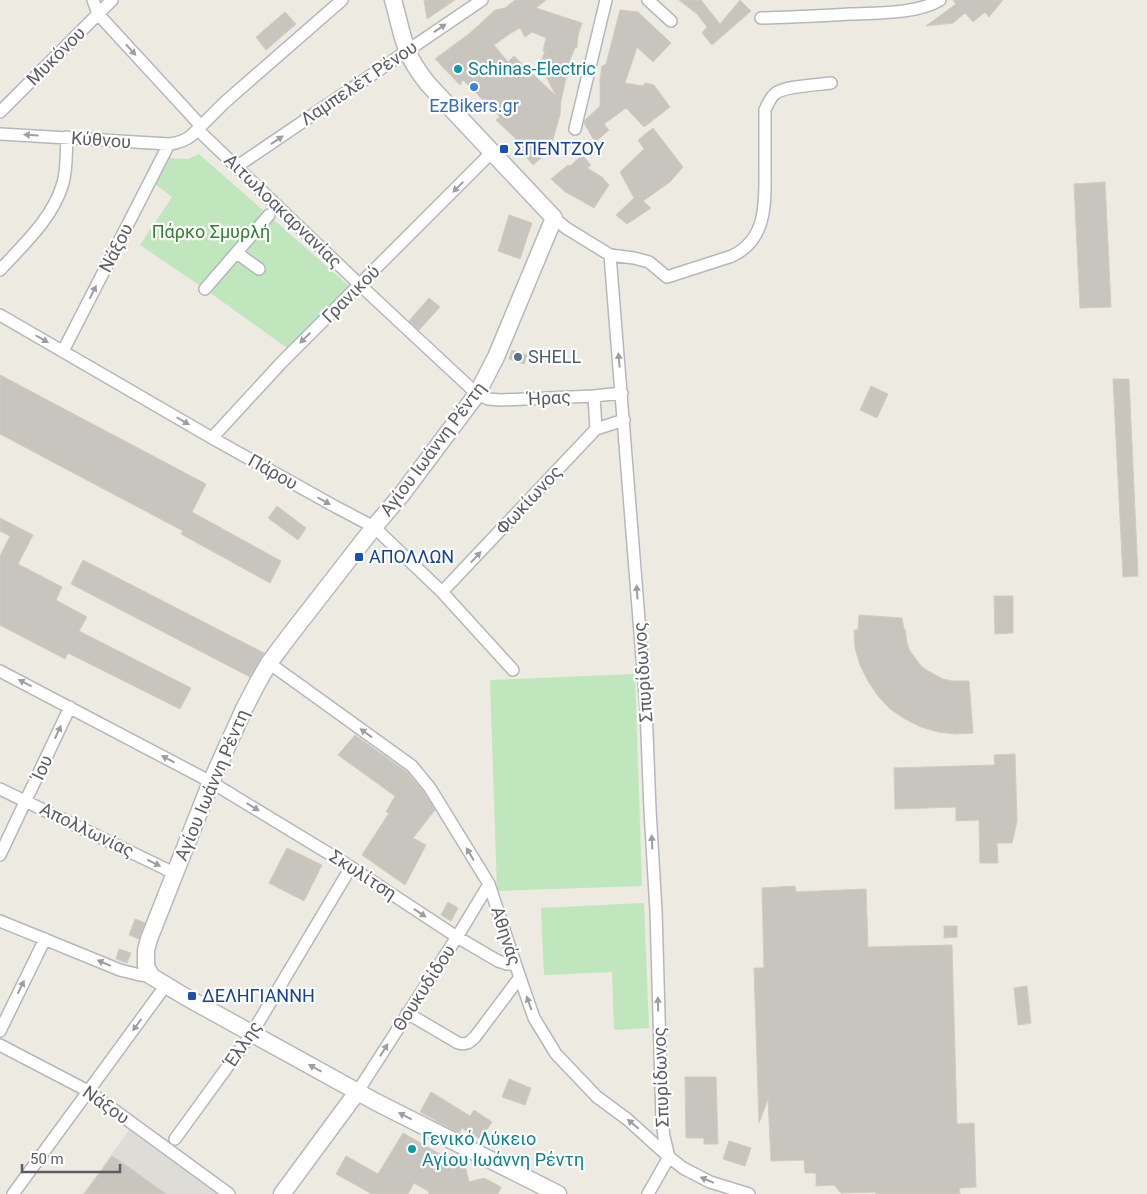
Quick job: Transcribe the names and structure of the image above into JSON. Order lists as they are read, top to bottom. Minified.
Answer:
{"streets":{"street":["Μυκόνου","Λαμπελέτ Ρένου","Κύθνου","Αιτωλοακαρνανίας","Νάξου","Γρανικού","Ήρας","Αγίου Ιωάννη Ρέντη","Πάρου","Φωκίωνος","Σπυρίδωνος","Ίου","Απολλωνίας","Σκυλίτση","Αθηνάς","Θουκυδίδου","Έλλης"]},"crossings":[["Μυκόνου","Αιτωλοακαρνανίας"],["Λαμπελέτ Ρένου","Αιτωλοακαρνανίας"],["Κύθνου","Αιτωλοακαρνανίας"],["Κύθνου","Νάξου"],["Αιτωλοακαρνανίας","Γρανικού"],["Αιτωλοακαρνανίας","Ήρας"],["Αιτωλοακαρνανίας","Αγίου Ιωάννη Ρέντη"],["Νάξου","Πάρου"],["Γρανικού","Πάρου"],["Ήρας","Αγίου Ιωάννη Ρέντη"],["Ήρας","Σπυρίδωνος"],["Αγίου Ιωάννη Ρέντη","Πάρου"],["Αγίου Ιωάννη Ρέντη","Απολλωνίας"],["Αγίου Ιωάννη Ρέντη","Σκυλίτση"],["Αγίου Ιωάννη Ρέντη","Αθηνάς"],["Πάρου","Φωκίωνος"],["Φωκίωνος","Σπυρίδωνος"],["Σπυρίδωνος","Αθηνάς"],["Ίου","Απολλωνίας"],["Ίου","Σκυλίτση"],["Σκυλίτση","Αθηνάς"],["Σκυλίτση","Θουκυδίδου"],["Σκυλίτση","Έλλης"],["Αθηνάς","Θουκυδίδου"]],"one_way":["Γρανικού","Πάρου","Φωκίωνος","Σπυρίδωνος","Ίου","Απολλωνίας","Αθηνάς","Θουκυδίδου"],"parks":["Πάρκο Σµυρλή"],"places":{"other":["Schinas-Electric","EzBikers.gr","SHELL","Γενικό Λύκειο Αγίου Ιωάννη Ρέντη"],"transit":["ΣΠΕΝΤΖΟΥ","ΑΠΟΛΛΩΝ","ΔΕΛΗΓΙΑΝΝΗ"]},"scale_bar":"50 m"}
